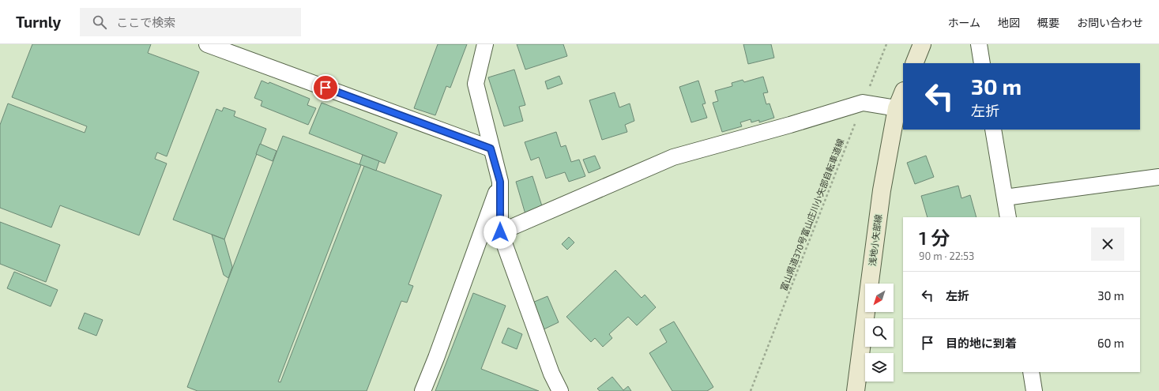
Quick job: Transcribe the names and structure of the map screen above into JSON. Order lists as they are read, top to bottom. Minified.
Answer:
{"streets":{"main road":["浅地小矢部線"],"path":["富山県道370号富山庄川小矢部自転車道線"]},"north":"bottom left","page":{"header":"Turnly","search":"ここで検索","nav":["ホーム","地図","概要","お問い合わせ"],"turn":["30 m","左折"],"heading":["1 分","90 m · 22:53"],"list":[{"name":"左折","value":"30 m"},{"name":"目的地に到着","value":"60 m"}]}}
